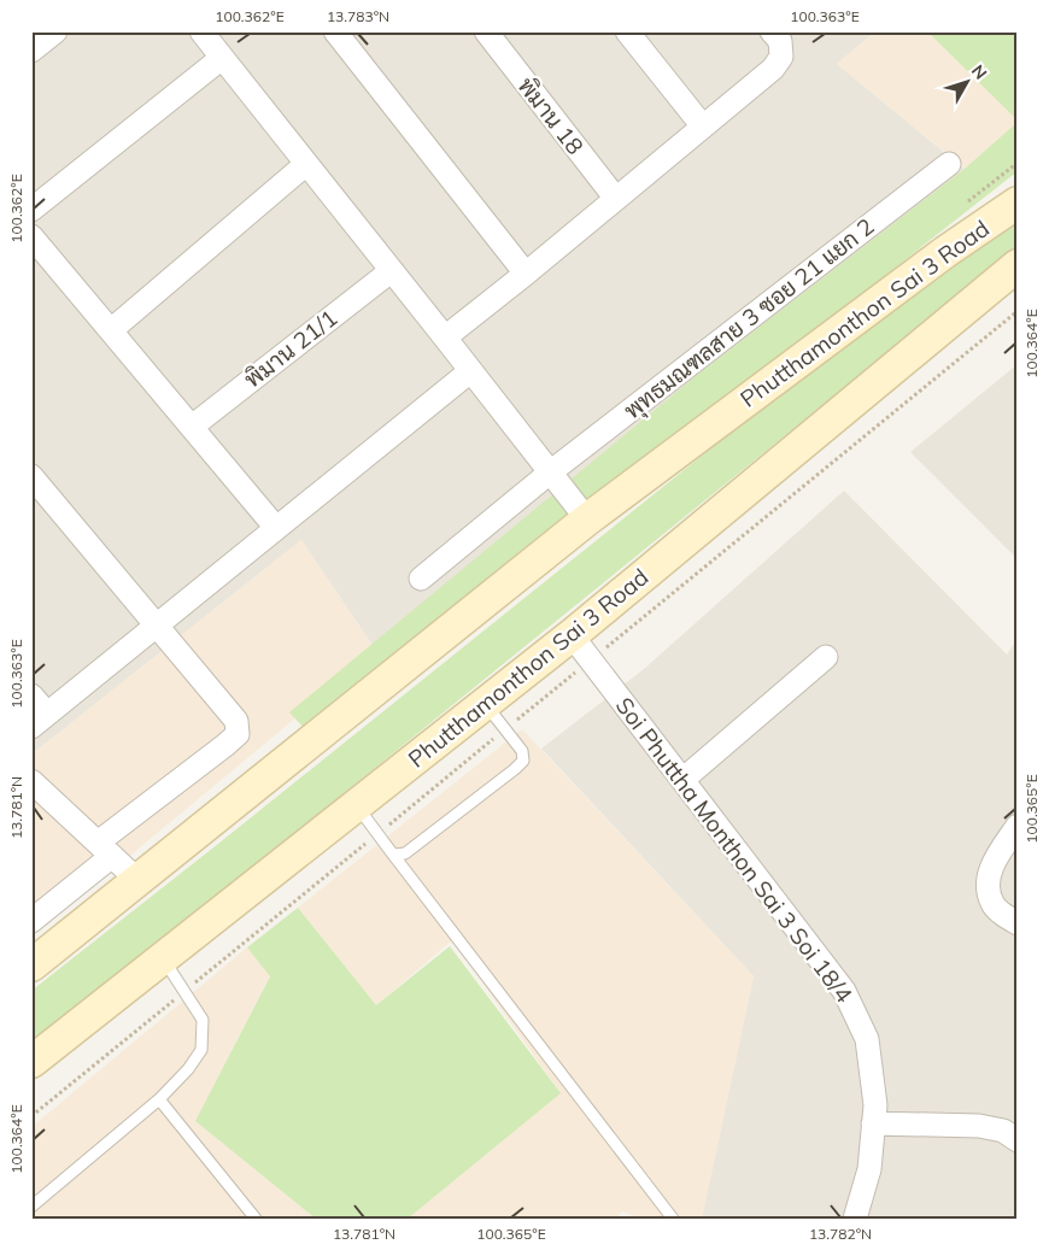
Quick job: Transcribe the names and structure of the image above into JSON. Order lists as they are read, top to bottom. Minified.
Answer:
{"streets":{"main road":["Phutthamonthon Sai 3 Road"],"street":["พิมาน 18","พุทธมณฑลสาย 3 ซอย 21 แยก 2","พิมาน 21/1","Soi Phuttha Monthon Sai 3 Soi 18/4"]},"crossings":[["Phutthamonthon Sai 3 Road","Soi Phuttha Monthon Sai 3 Soi 18/4"]],"north":"top right","coordinates":["100.362°E","13.783°N","100.363°E","100.364°E","13.781°N","100.365°E","13.782°N"]}
